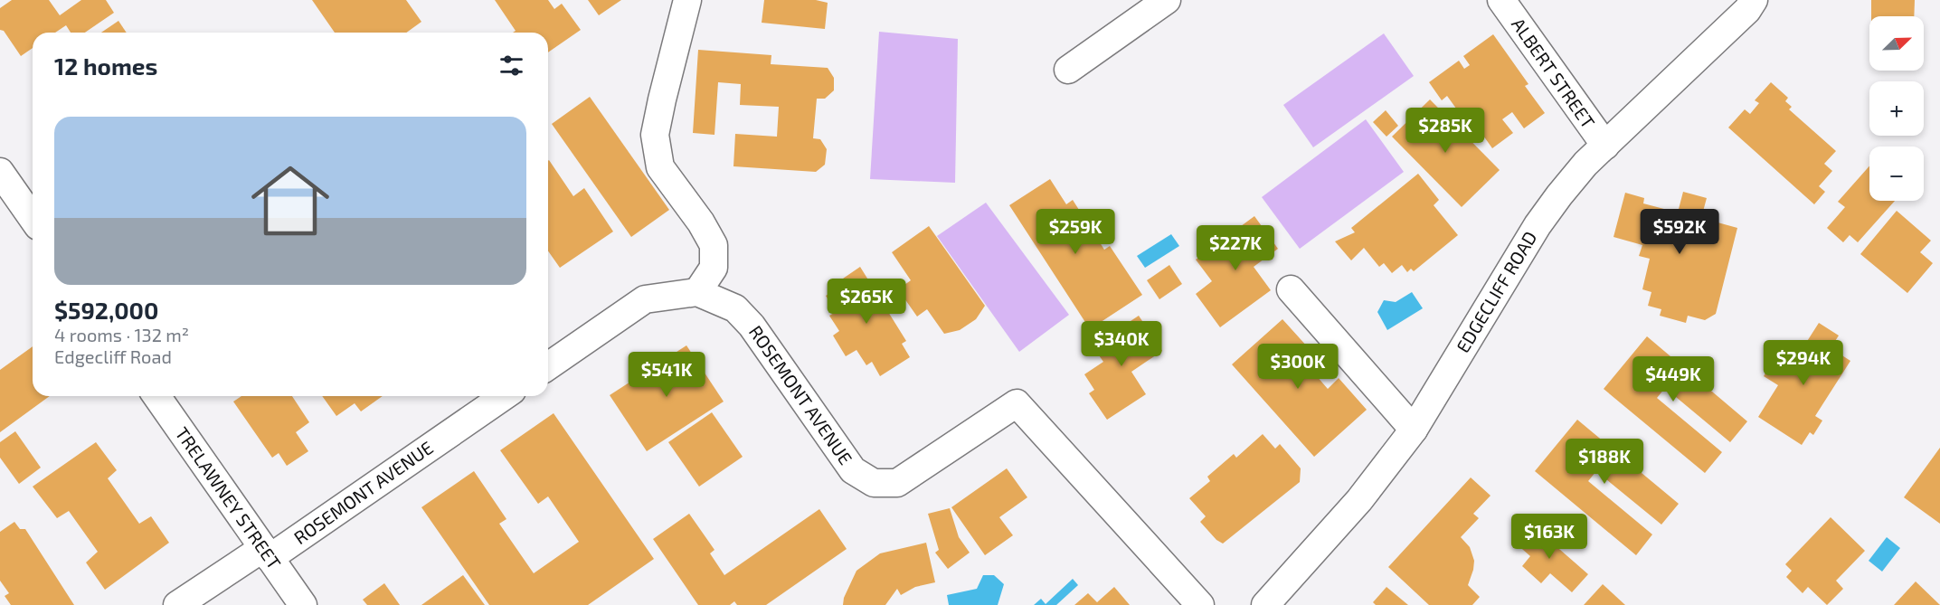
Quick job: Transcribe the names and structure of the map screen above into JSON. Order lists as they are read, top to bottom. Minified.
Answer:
{"streets":{"street":["ALBERT STREET","EDGECLIFF ROAD","ROSEMONT AVENUE","TRELAWNEY STREET"]},"crossings":[["ALBERT STREET","EDGECLIFF ROAD"],["ROSEMONT AVENUE","TRELAWNEY STREET"]],"north":"top right","page":{"map_buttons":["+","−"],"heading":"12 homes","list":[{"name":"$592,000","note":"4 rooms · 132 m² · Edgecliff Road"}],"price":["$285K","$259K","$592K","$227K","$265K","$340K","$294K","$300K","$541K","$449K","$188K","$163K"]}}
